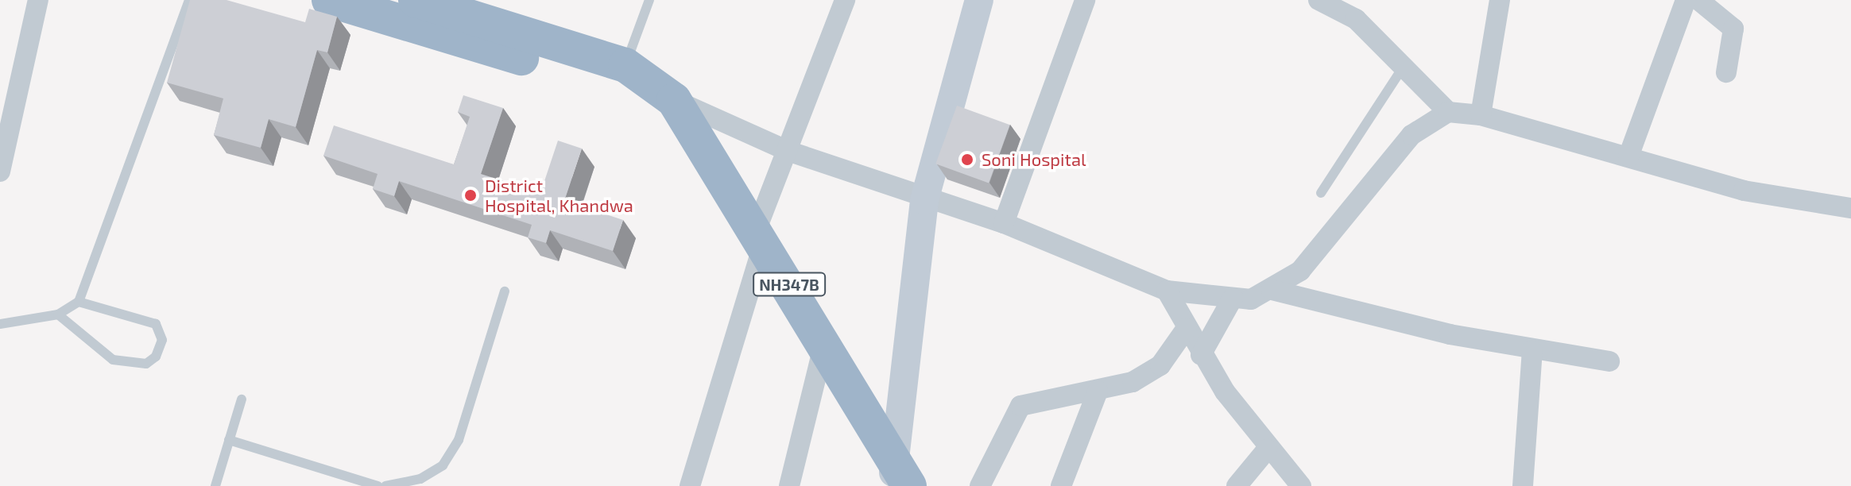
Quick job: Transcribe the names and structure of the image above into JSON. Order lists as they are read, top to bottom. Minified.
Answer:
{"streets":{"highway":["NH347B"]},"places":["Soni Hospital","District Hospital, Khandwa"]}
